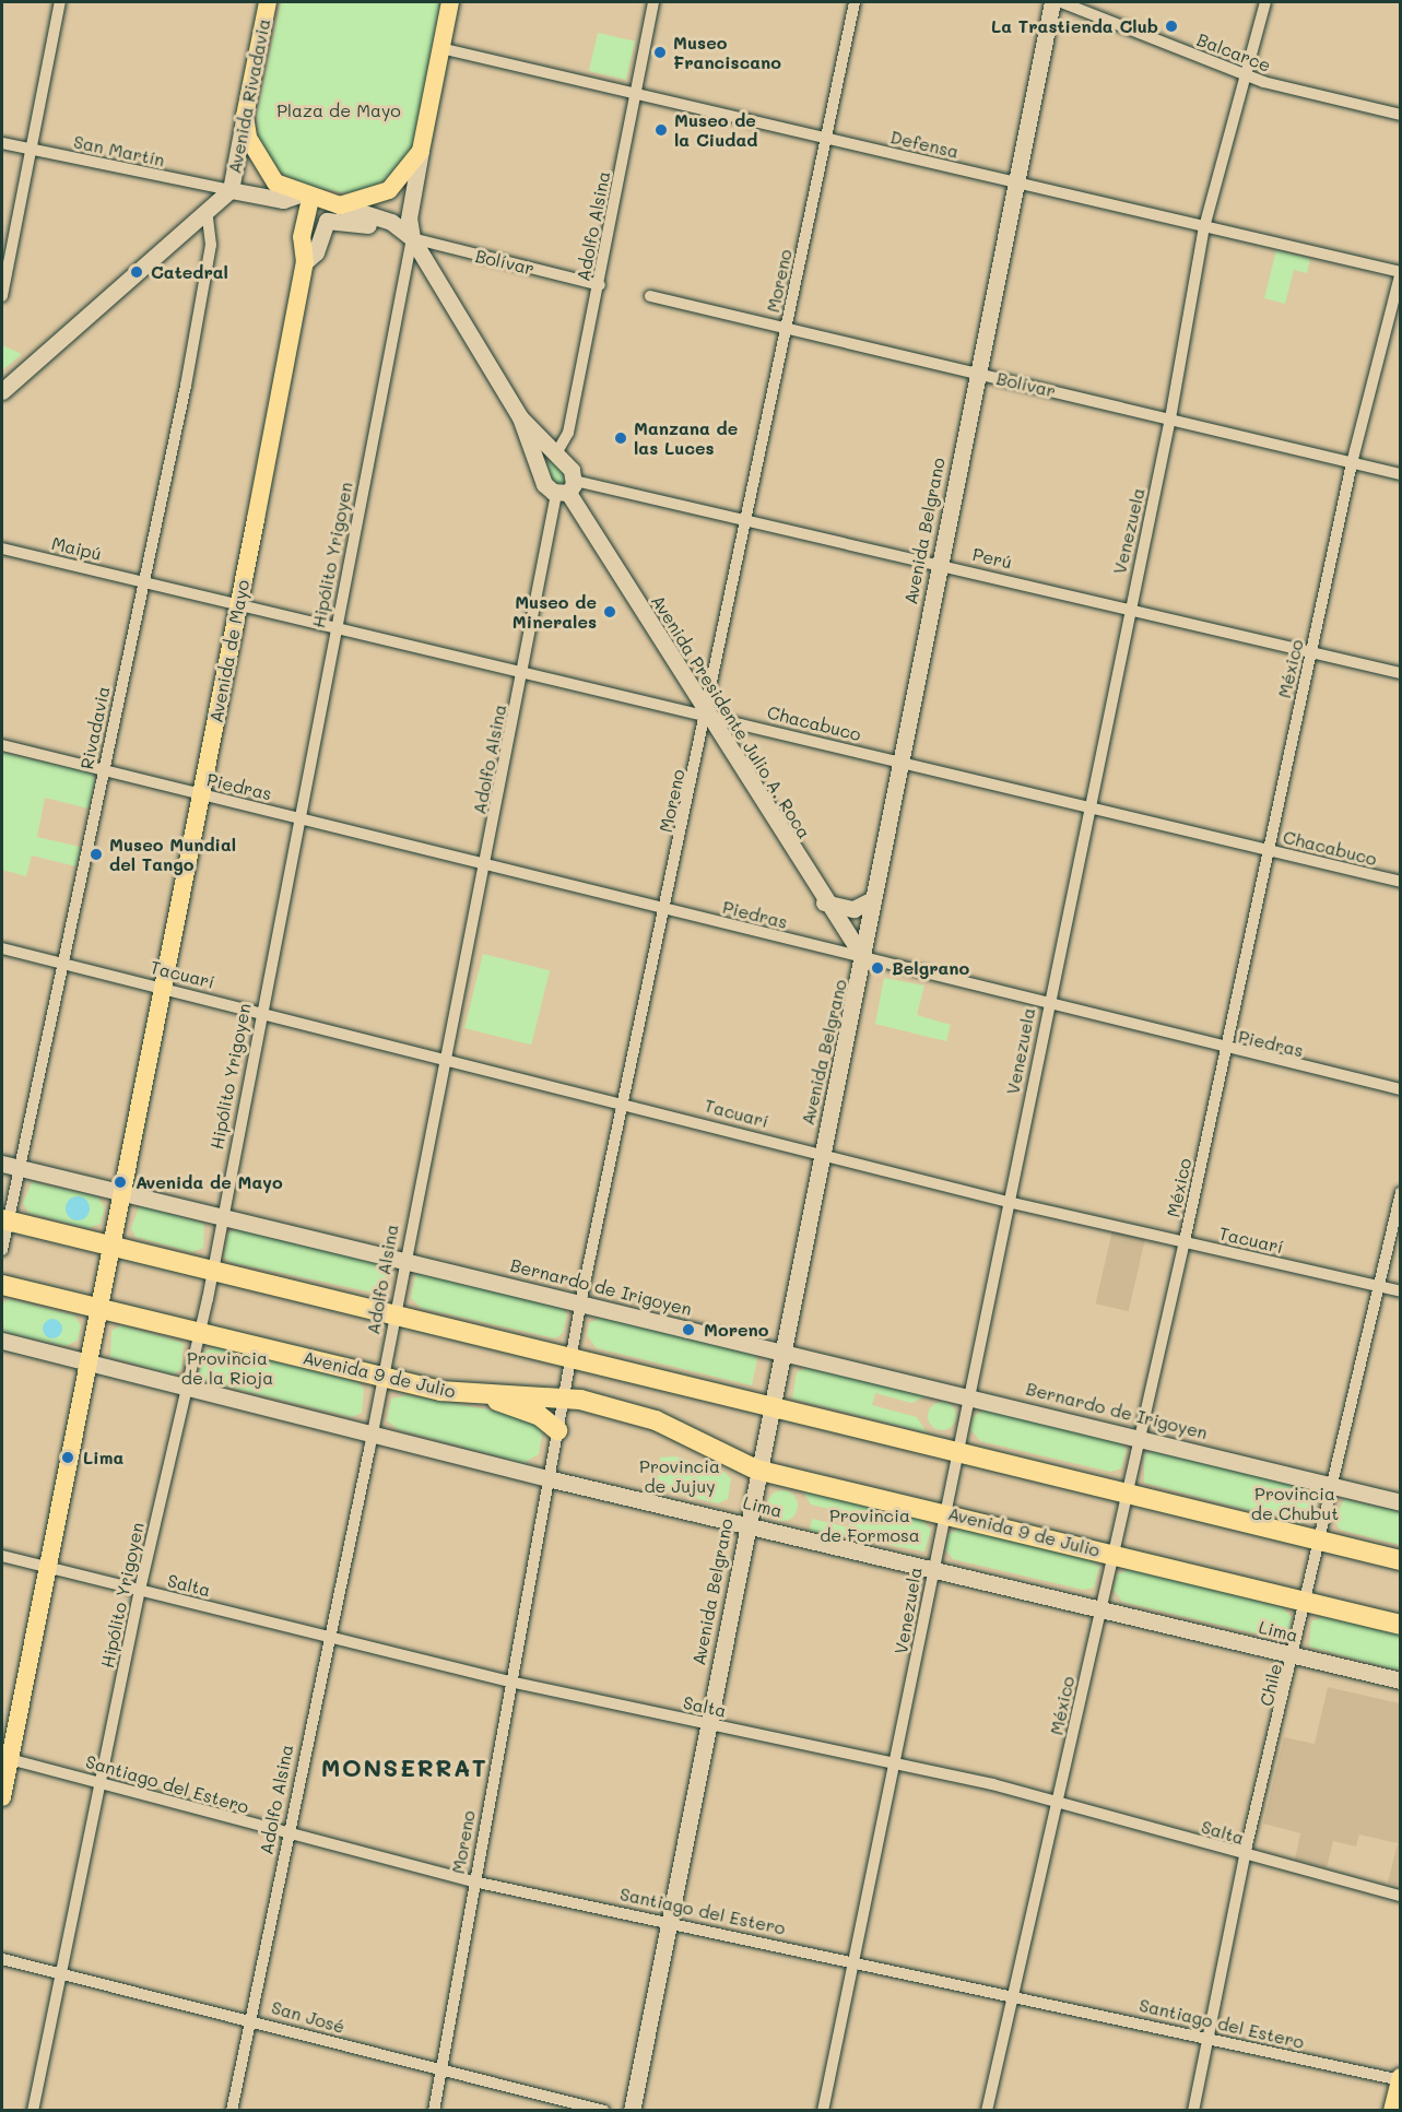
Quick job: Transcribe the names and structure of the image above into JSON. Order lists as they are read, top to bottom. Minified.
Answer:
{"streets":{"highway":["Avenida 9 de Julio"],"main road":["Avenida Rivadavia","Bolívar","Avenida Belgrano","Avenida de Mayo","Avenida Presidente Julio A. Roca","Bernardo de Irigoyen","Lima"],"street":["Balcarce","Defensa","San Martín","Adolfo Alsina","Moreno","Venezuela","Maipú","Hipólito Yrigoyen","Perú","México","Chacabuco","Rivadavia","Piedras","Tacuarí","Salta","Chile","Santiago del Estero","San José"]},"crossings":[["Balcarce","Venezuela"],["Avenida Rivadavia","San Martín"],["Avenida Rivadavia","Bolívar"],["Defensa","Adolfo Alsina"],["Defensa","Moreno"],["Defensa","Avenida Belgrano"],["Defensa","Venezuela"],["Defensa","México"],["San Martín","Bolívar"],["Adolfo Alsina","Bolívar"],["Adolfo Alsina","Perú"],["Adolfo Alsina","Avenida Presidente Julio A. Roca"],["Adolfo Alsina","Chacabuco"],["Adolfo Alsina","Piedras"],["Adolfo Alsina","Tacuarí"],["Adolfo Alsina","Bernardo de Irigoyen"],["Adolfo Alsina","Avenida 9 de Julio"],["Adolfo Alsina","Lima"],["Adolfo Alsina","Salta"],["Adolfo Alsina","Santiago del Estero"],["Adolfo Alsina","San José"],["Bolívar","Moreno"],["Bolívar","Avenida Belgrano"],["Bolívar","Venezuela"],["Bolívar","Hipólito Yrigoyen"],["Bolívar","Avenida de Mayo"],["Bolívar","México"],["Bolívar","Avenida Presidente Julio A. Roca"],["Moreno","Perú"],["Moreno","Avenida Presidente Julio A. Roca"],["Moreno","Chacabuco"],["Moreno","Piedras"],["Moreno","Tacuarí"],["Moreno","Bernardo de Irigoyen"],["Moreno","Avenida 9 de Julio"],["Moreno","Lima"],["Moreno","Salta"],["Moreno","Santiago del Estero"],["Moreno","San José"],["Avenida Belgrano","Perú"],["Avenida Belgrano","Avenida Presidente Julio A. Roca"],["Avenida Belgrano","Chacabuco"],["Avenida Belgrano","Piedras"],["Avenida Belgrano","Tacuarí"],["Avenida Belgrano","Bernardo de Irigoyen"],["Avenida Belgrano","Avenida 9 de Julio"],["Avenida Belgrano","Lima"],["Avenida Belgrano","Salta"],["Avenida Belgrano","Santiago del Estero"],["Venezuela","Perú"],["Venezuela","Chacabuco"],["Venezuela","Piedras"],["Venezuela","Tacuarí"],["Venezuela","Bernardo de Irigoyen"],["Venezuela","Avenida 9 de Julio"],["Venezuela","Lima"],["Venezuela","Salta"],["Venezuela","Santiago del Estero"],["Maipú","Chacabuco"],["Maipú","Rivadavia"],["Hipólito Yrigoyen","Avenida Presidente Julio A. Roca"],["Hipólito Yrigoyen","Chacabuco"],["Hipólito Yrigoyen","Piedras"],["Hipólito Yrigoyen","Tacuarí"],["Hipólito Yrigoyen","Bernardo de Irigoyen"],["Hipólito Yrigoyen","Avenida 9 de Julio"],["Hipólito Yrigoyen","Lima"],["Hipólito Yrigoyen","Salta"],["Hipólito Yrigoyen","Santiago del Estero"],["Hipólito Yrigoyen","San José"],["Perú","México"],["Perú","Avenida Presidente Julio A. Roca"],["Avenida de Mayo","Chacabuco"],["Avenida de Mayo","Piedras"],["Avenida de Mayo","Tacuarí"],["Avenida de Mayo","Bernardo de Irigoyen"],["Avenida de Mayo","Avenida 9 de Julio"],["Avenida de Mayo","Lima"],["Avenida de Mayo","Salta"],["Avenida de Mayo","Santiago del Estero"],["México","Chacabuco"],["México","Piedras"],["México","Tacuarí"],["México","Bernardo de Irigoyen"],["México","Avenida 9 de Julio"],["México","Lima"],["México","Salta"],["México","Santiago del Estero"],["Avenida Presidente Julio A. Roca","Chacabuco"],["Avenida Presidente Julio A. Roca","Piedras"],["Chacabuco","Rivadavia"],["Rivadavia","Piedras"],["Rivadavia","Tacuarí"],["Rivadavia","Bernardo de Irigoyen"],["Tacuarí","Chile"],["Bernardo de Irigoyen","Chile"],["Avenida 9 de Julio","Chile"],["Lima","Chile"],["Salta","Chile"],["Chile","Santiago del Estero"]],"districts":["MONSERRAT"],"parks":["Plaza de Mayo","Provincia de la Rioja","Provincia de Jujuy","Provincia de Chubut","Provincia de Formosa"],"places":["La Trastienda Club","Museo Franciscano","Museo de la Ciudad","Catedral","Manzana de las Luces","Museo de Minerales","Museo Mundial del Tango","Belgrano","Avenida de Mayo","Moreno","Lima"]}
